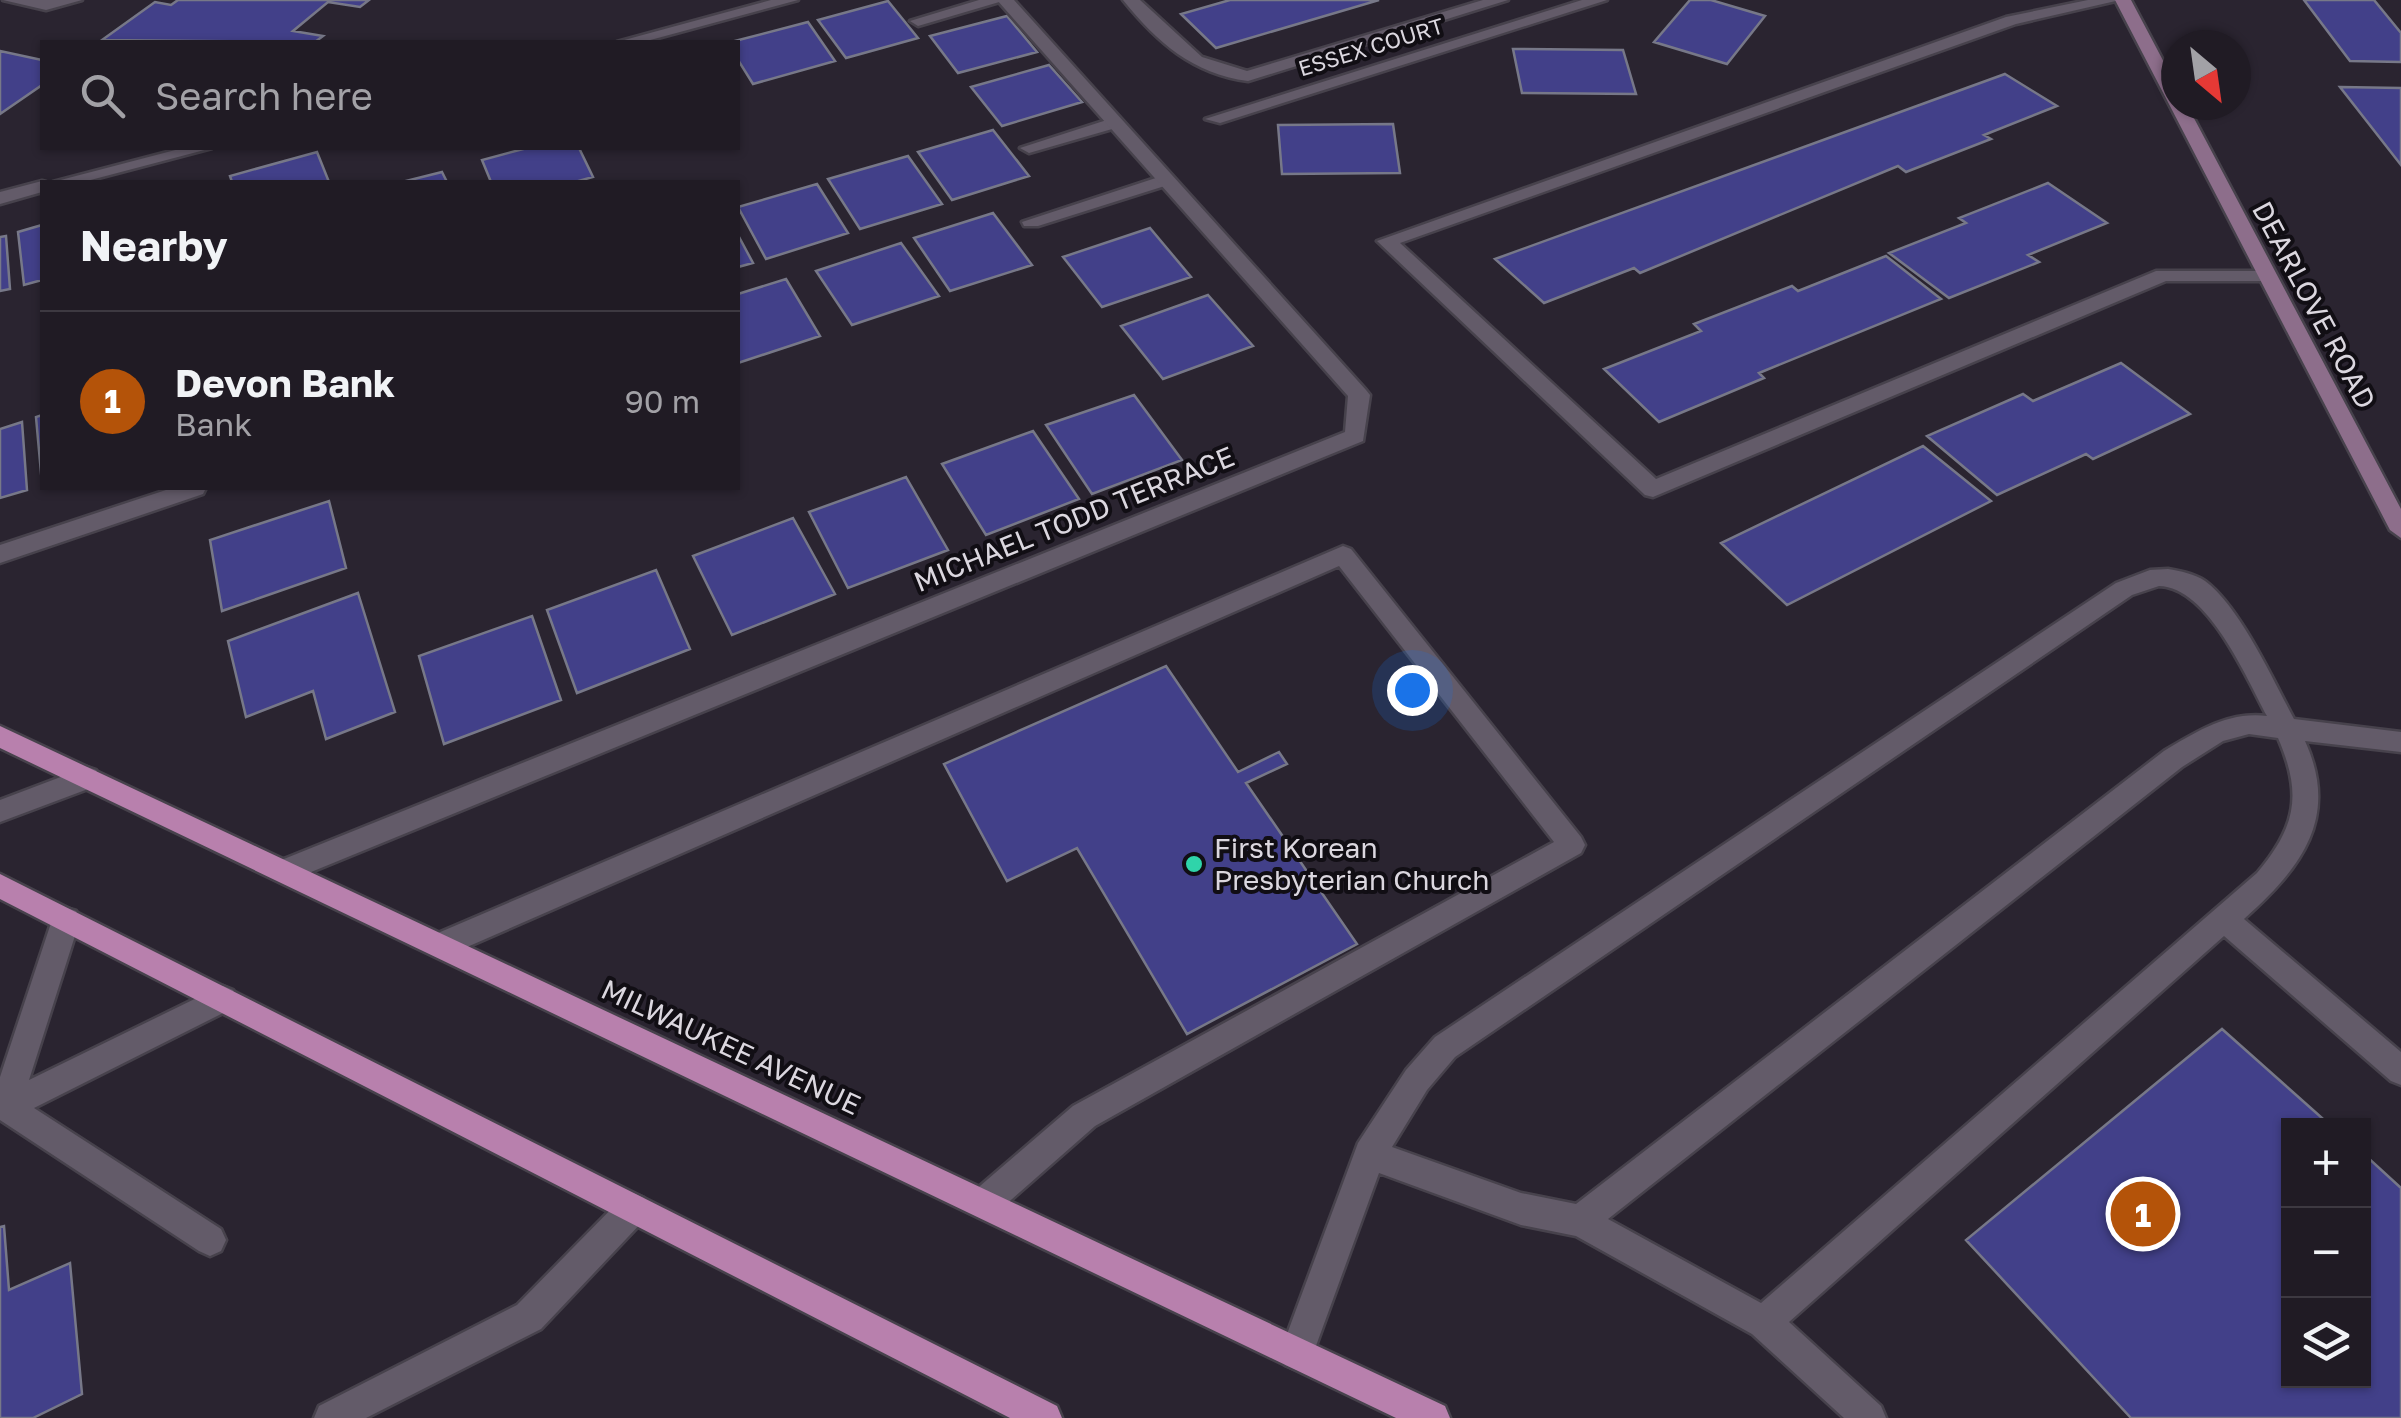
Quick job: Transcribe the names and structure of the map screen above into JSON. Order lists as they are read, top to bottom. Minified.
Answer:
{"streets":{"main road":["DEARLOVE ROAD","MILWAUKEE AVENUE"],"street":["ESSEX COURT","MICHAEL TODD TERRACE"]},"crossings":[["MICHAEL TODD TERRACE","MILWAUKEE AVENUE"]],"places":["First Korean Presbyterian Church"],"north":"bottom right","page":{"search":"Search here","heading":"Nearby","list":[{"mark":"1","name":"Devon Bank","note":"Bank","value":"90 m"}],"map_buttons":["+","−"],"pins":"1"}}
